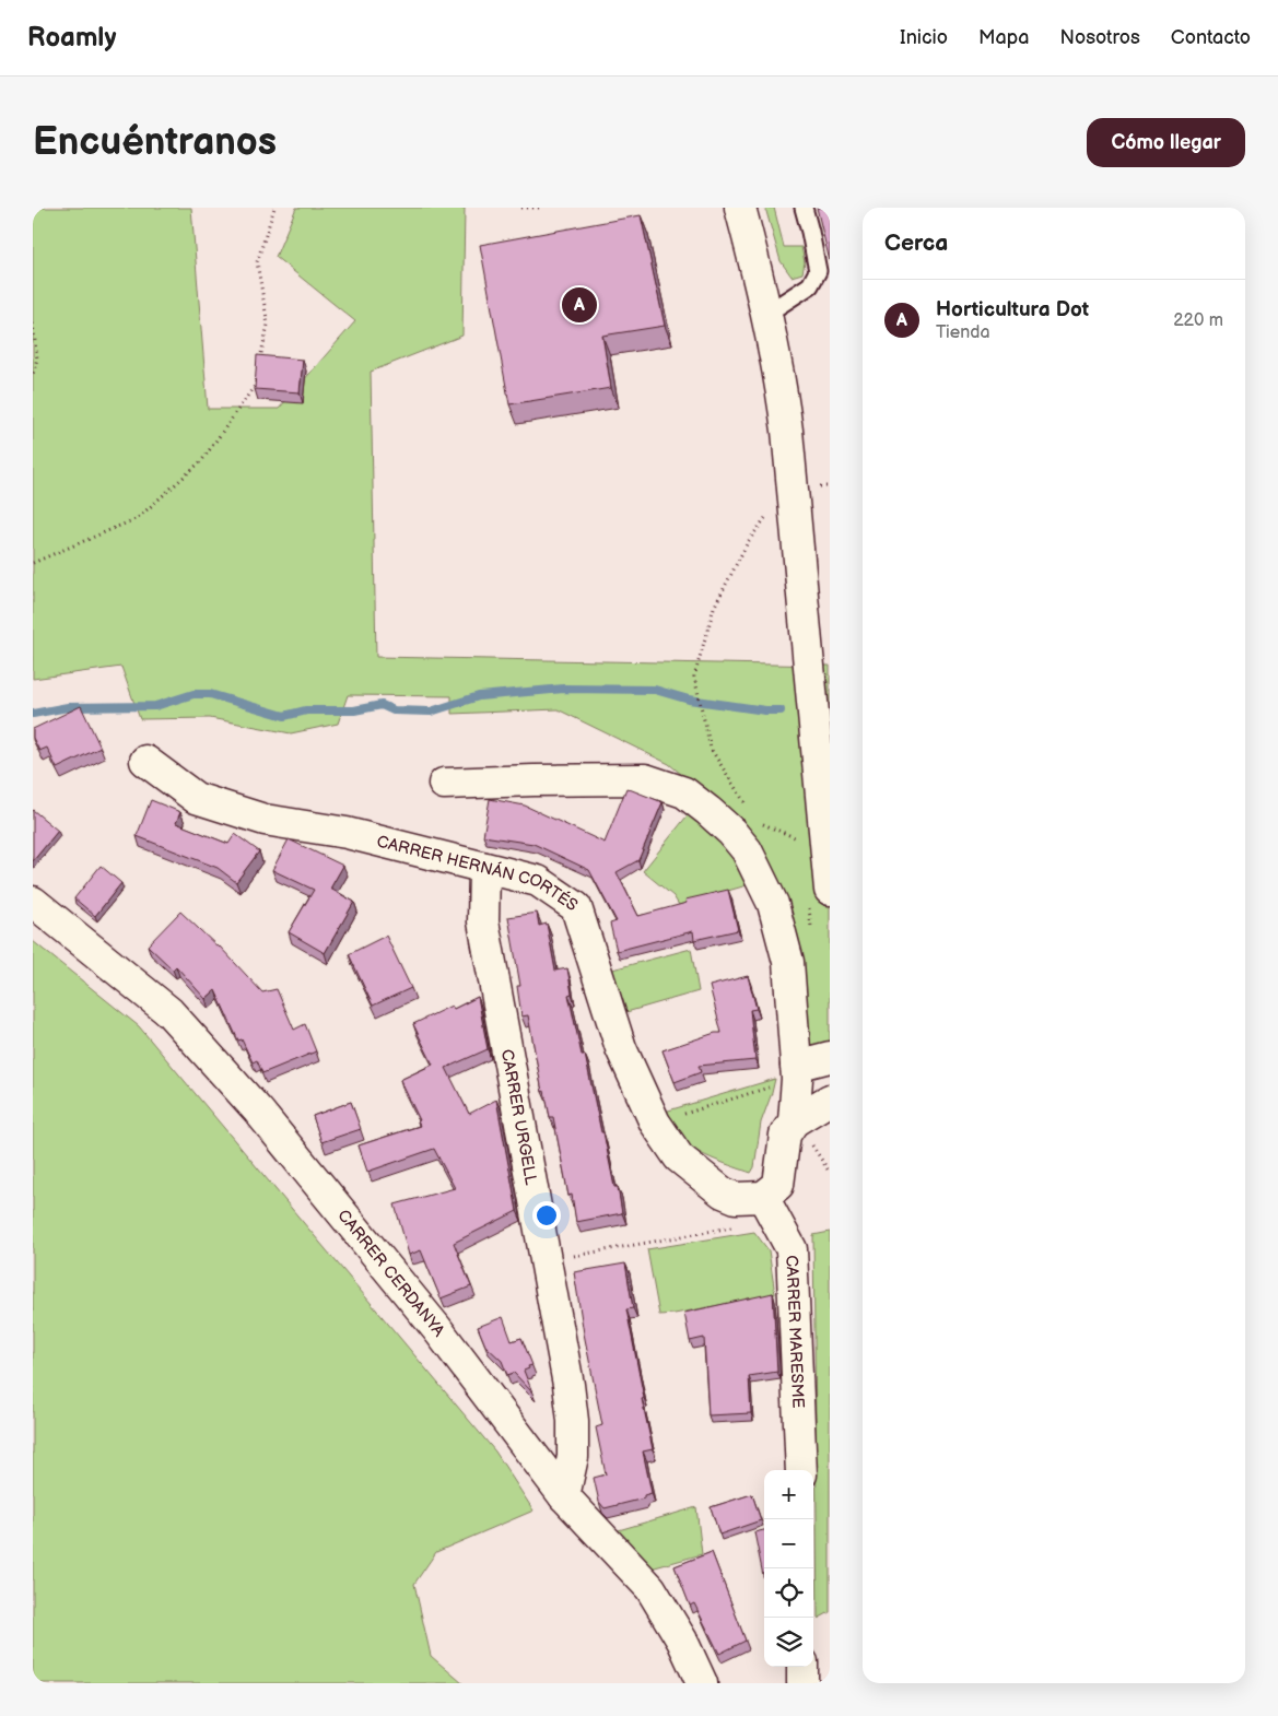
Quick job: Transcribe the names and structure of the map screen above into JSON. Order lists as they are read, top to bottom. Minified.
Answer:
{"streets":{"street":["CARRER HERNÁN CORTÉS","CARRER URGELL","CARRER CERDANYA","CARRER MARESME"]},"crossings":[["CARRER HERNÁN CORTÉS","CARRER URGELL"],["CARRER HERNÁN CORTÉS","CARRER MARESME"],["CARRER URGELL","CARRER CERDANYA"]],"page":{"header":"Roamly","nav":["Inicio","Mapa","Nosotros","Contacto"],"buttons":"Cómo llegar","title":"Encuéntranos","heading":"Cerca","list":[{"mark":"A","name":"Horticultura Dot","note":"Tienda","value":"220 m"}],"pins":"A","map_buttons":["+","−"]}}
